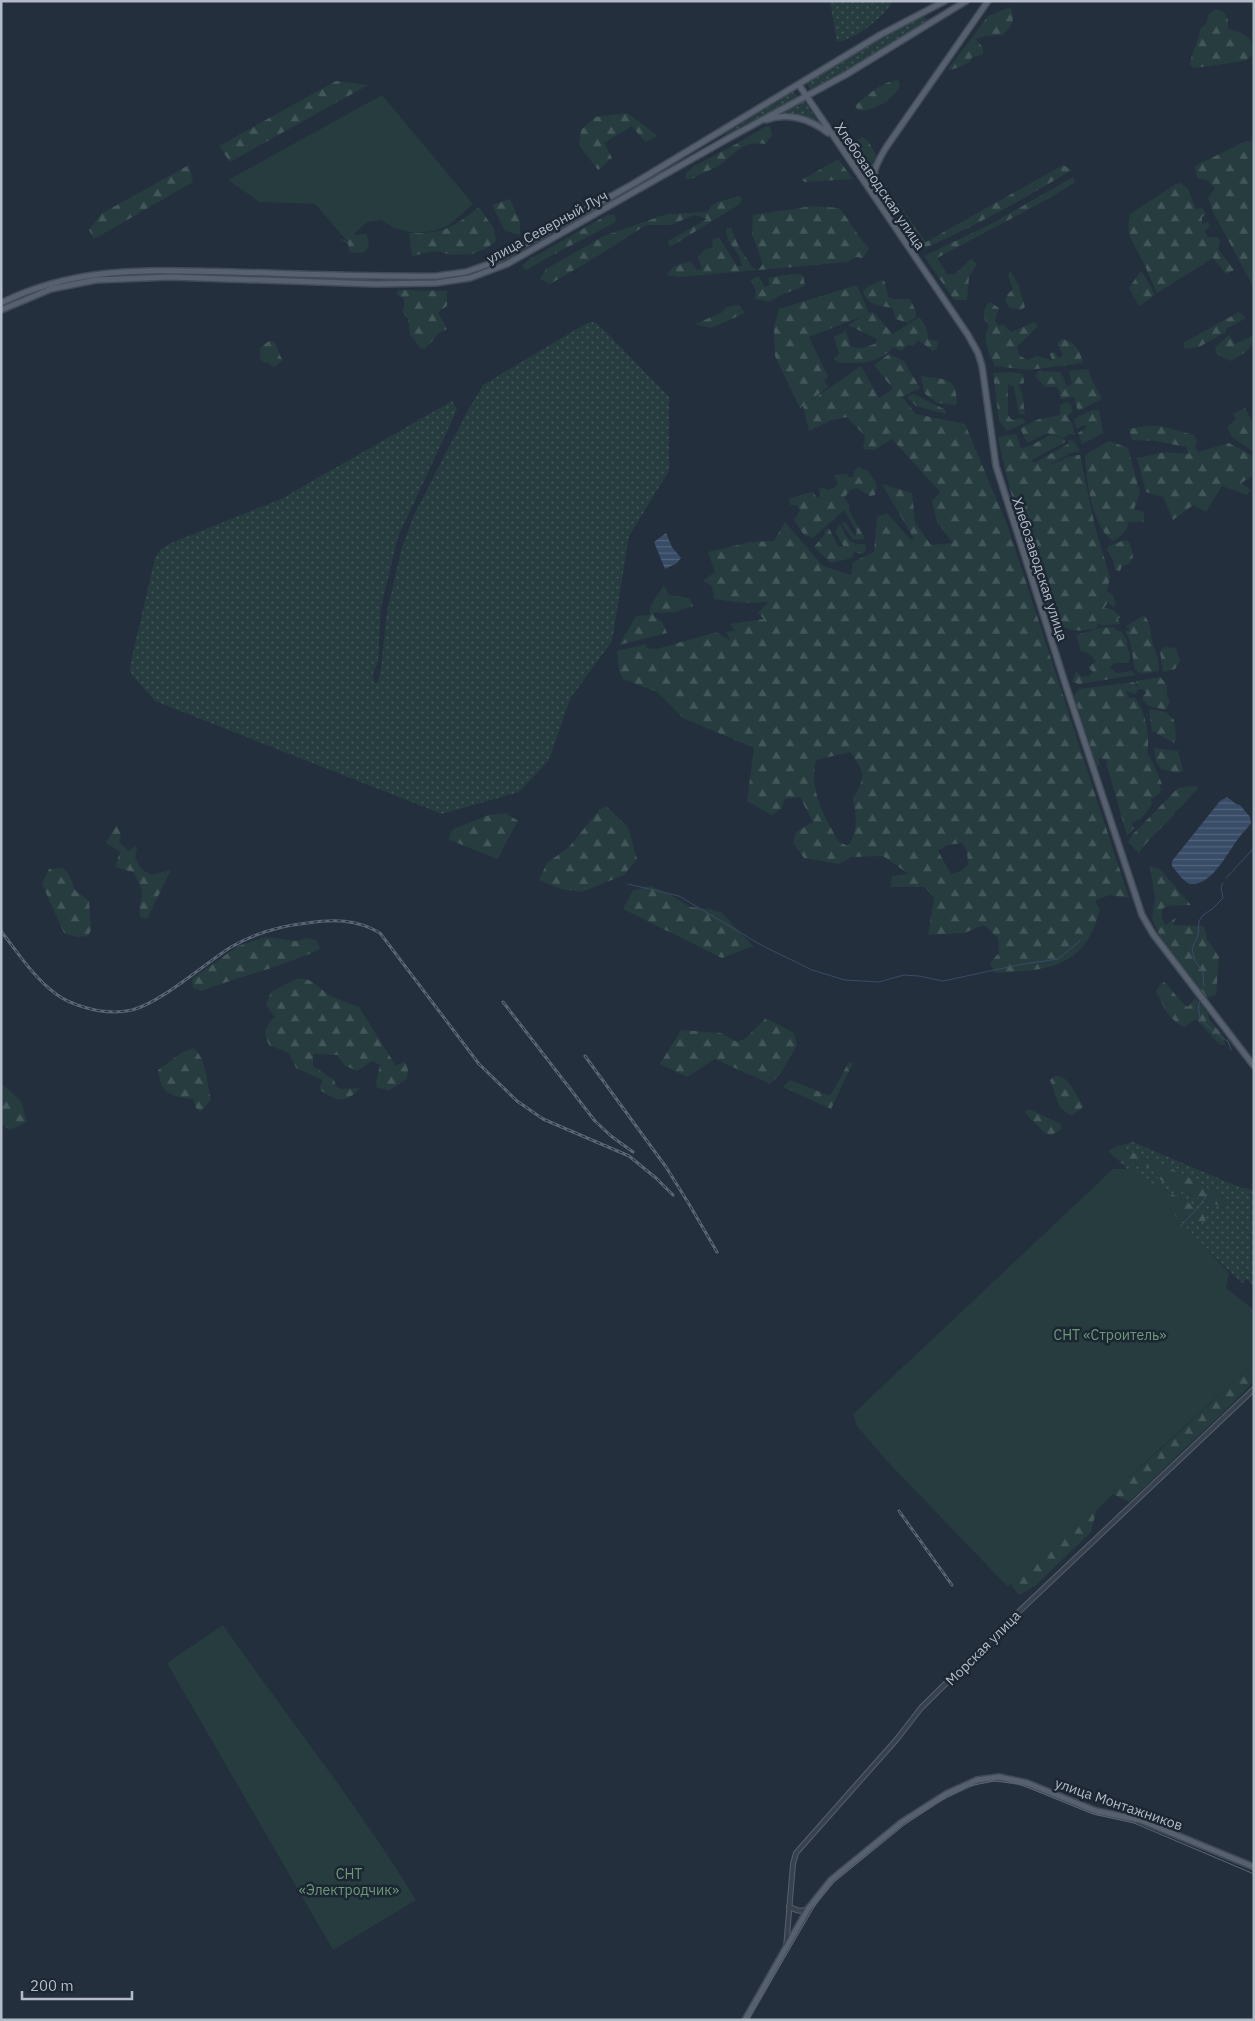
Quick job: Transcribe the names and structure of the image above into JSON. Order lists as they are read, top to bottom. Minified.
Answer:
{"streets":{"main road":["Хлебозаводская улица","улица Северный Луч","улица Монтажников"],"street":["Морская улица"]},"crossings":[["Хлебозаводская улица","улица Северный Луч"],["Морская улица","улица Монтажников"]],"parks":["СНТ «Строитель»","СНТ «Электродчик»"],"scale_bar":"200 m"}
